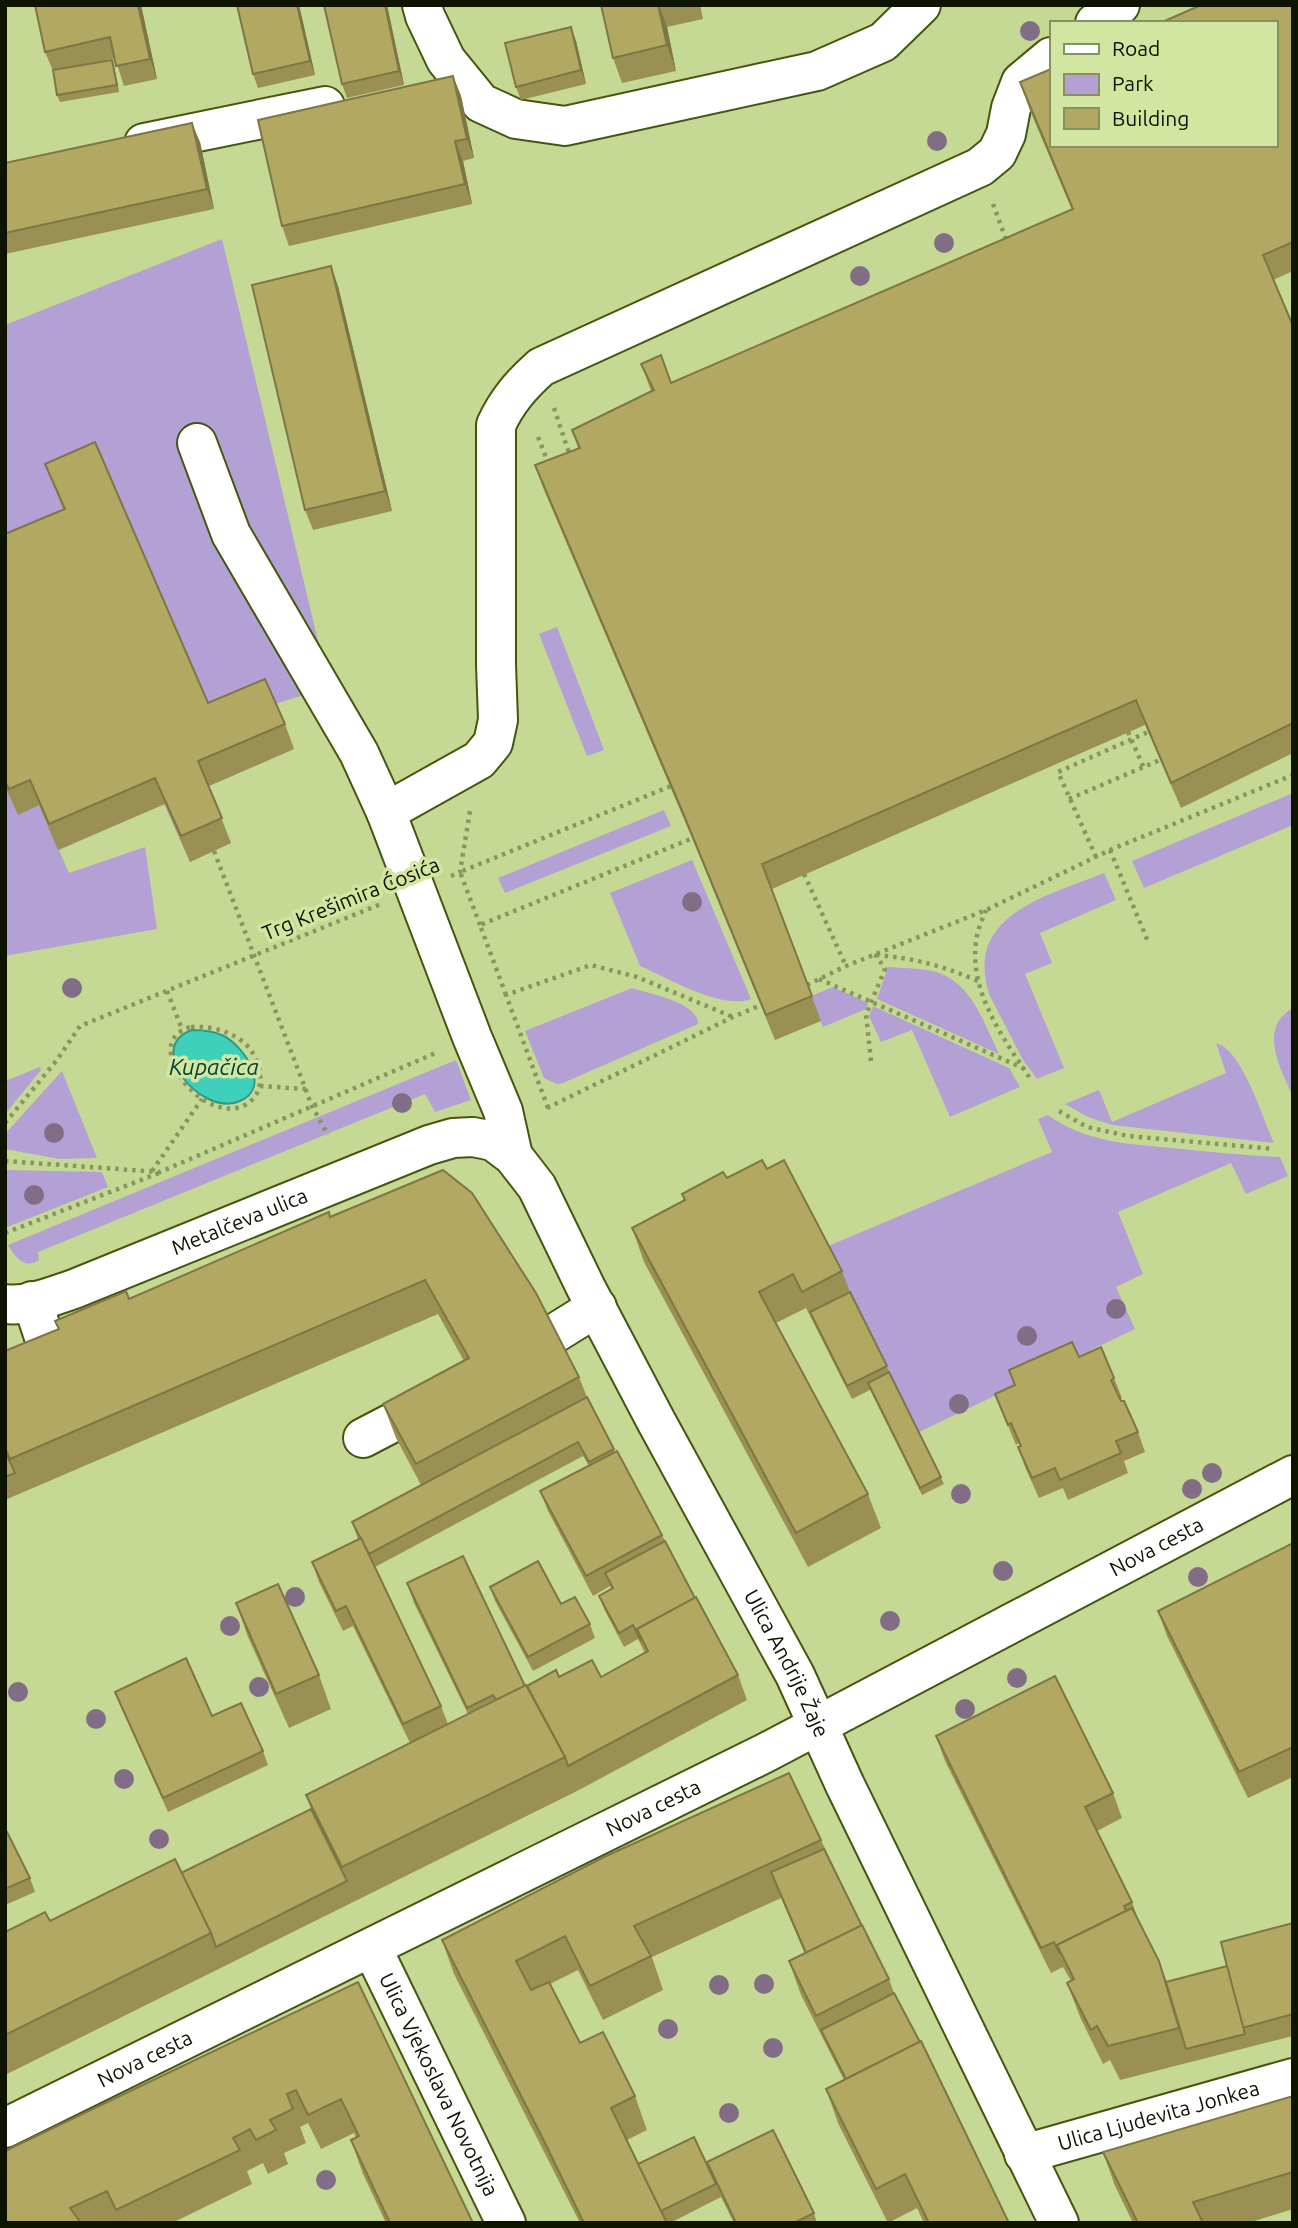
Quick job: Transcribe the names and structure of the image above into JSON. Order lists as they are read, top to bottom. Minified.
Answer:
{"streets":{"street":["Metalčeva ulica","Nova cesta","Ulica Andrije Žaje","Ulica Vjekoslava Novotnija","Ulica Ljudevita Jonkea"],"path":["Trg Krešimira Ćosića"]},"crossings":[["Metalčeva ulica","Ulica Andrije Žaje"],["Nova cesta","Ulica Andrije Žaje"],["Nova cesta","Ulica Vjekoslava Novotnija"],["Ulica Andrije Žaje","Ulica Ljudevita Jonkea"]],"water":["Kupačica"],"legend":["Road","Park","Building"]}
